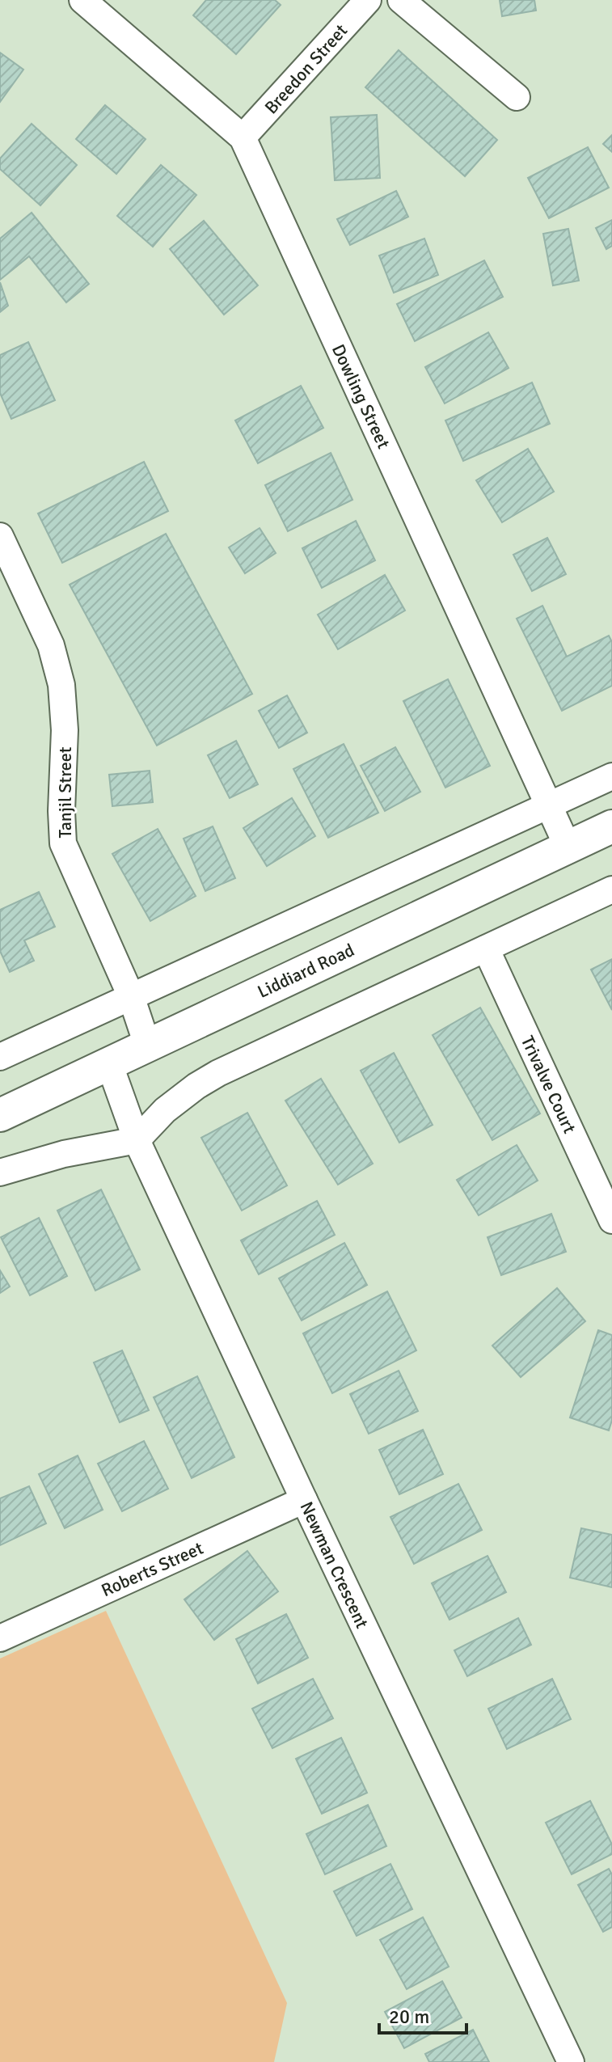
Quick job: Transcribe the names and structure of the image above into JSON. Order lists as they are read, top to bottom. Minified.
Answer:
{"streets":{"street":["Breedon Street","Dowling Street","Tanjil Street","Liddiard Road","Trivalve Court","Newman Crescent","Roberts Street"]},"crossings":[["Breedon Street","Dowling Street"],["Dowling Street","Liddiard Road"],["Tanjil Street","Liddiard Road"],["Liddiard Road","Newman Crescent"],["Newman Crescent","Roberts Street"]],"scale_bar":"20 m"}
